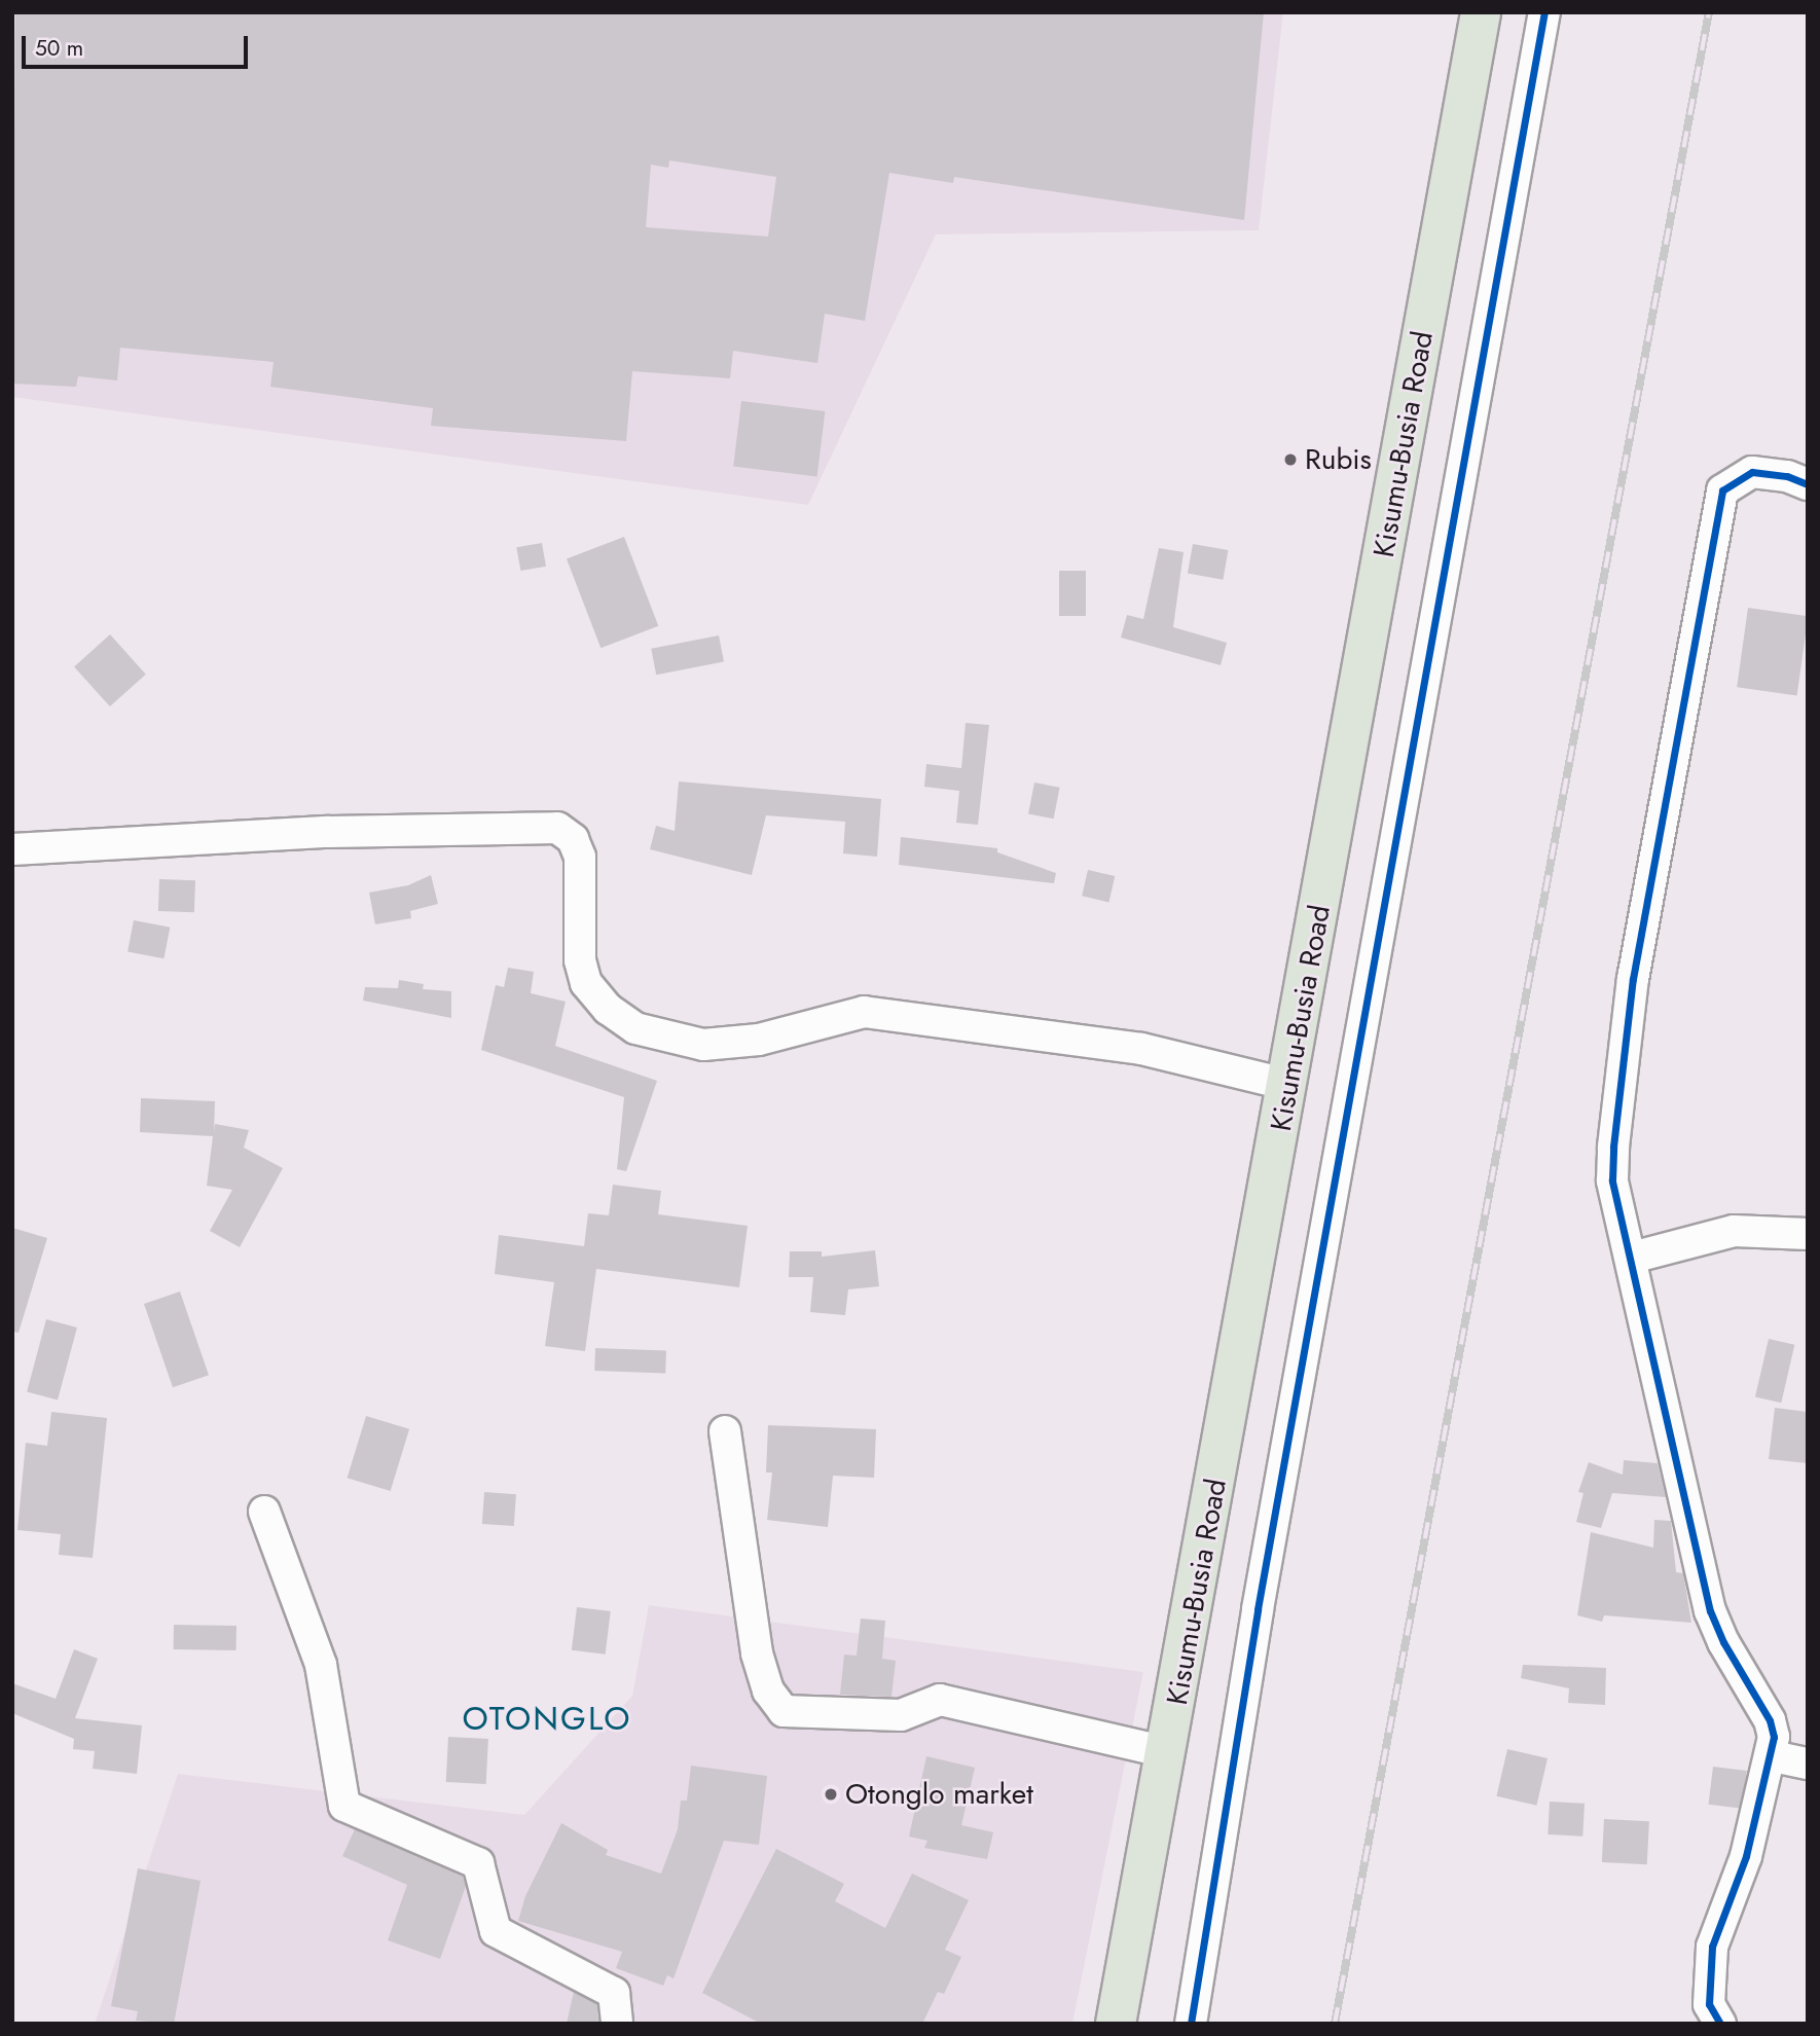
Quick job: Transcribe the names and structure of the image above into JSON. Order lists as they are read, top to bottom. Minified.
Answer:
{"streets":{"highway":["Kisumu-Busia Road"]},"districts":["OTONGLO"],"places":["Rubis","Otonglo market"],"scale_bar":"50 m"}
